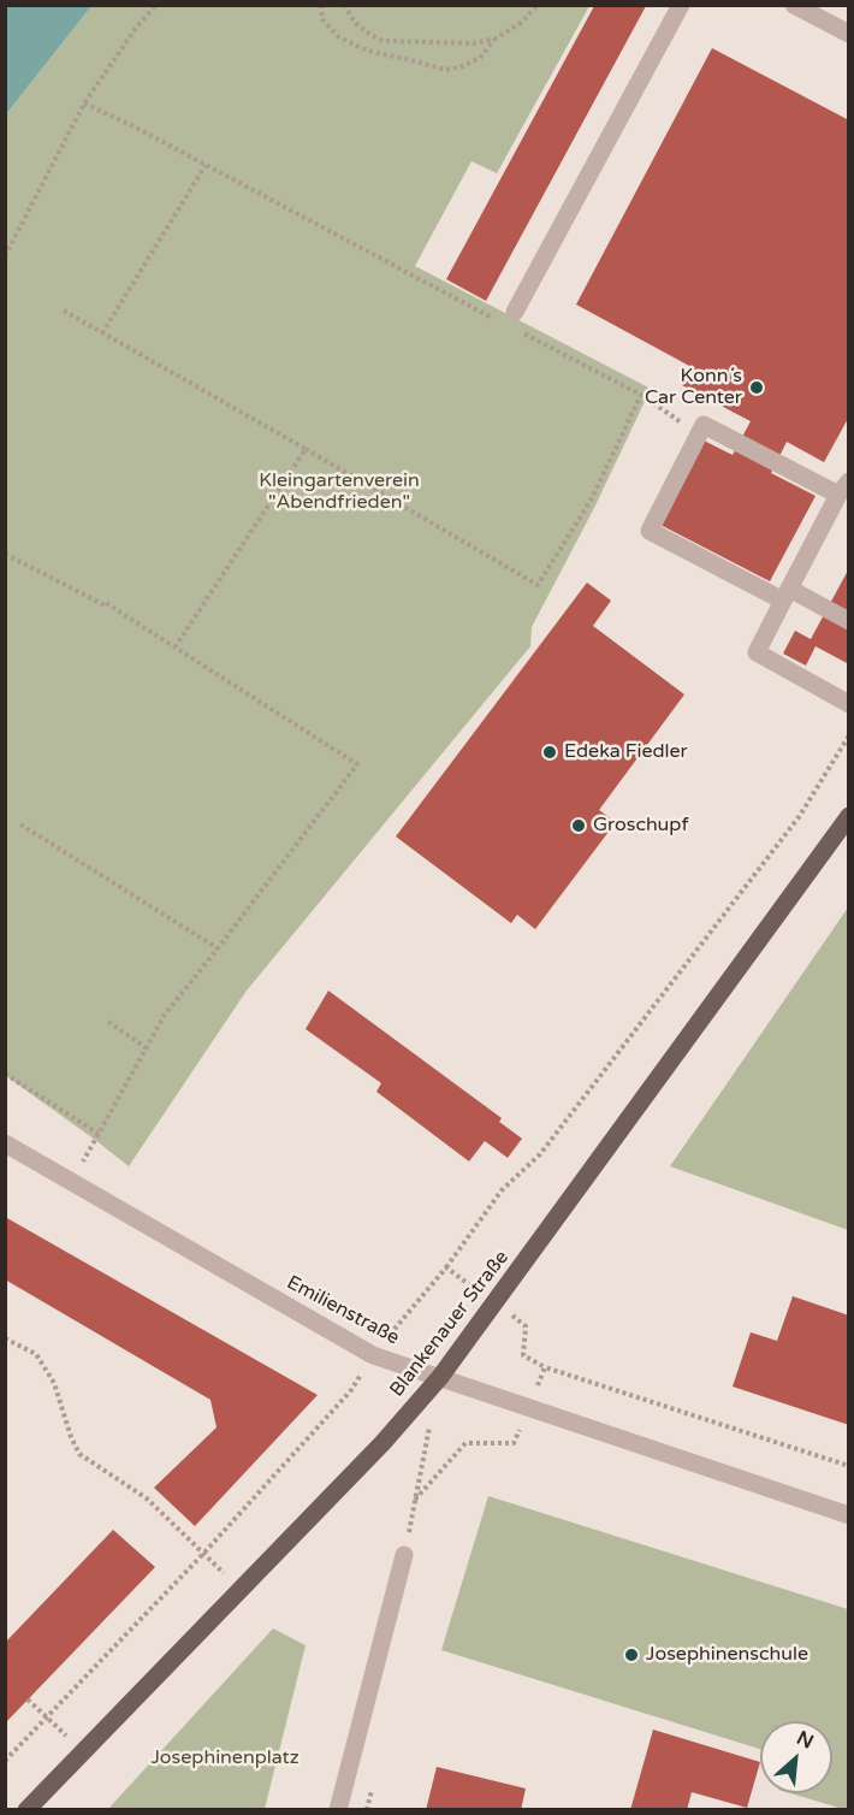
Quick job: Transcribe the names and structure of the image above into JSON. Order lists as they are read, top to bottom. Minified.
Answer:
{"streets":{"main road":["Blankenauer Straße"],"street":["Emilienstraße"]},"crossings":[["Emilienstraße","Blankenauer Straße"]],"parks":["Kleingartenverein \"Abendfrieden\"","Josephinenplatz"],"places":["Konn´s Car Center","Edeka Fiedler","Groschupf","Josephinenschule"],"north":"top right"}
